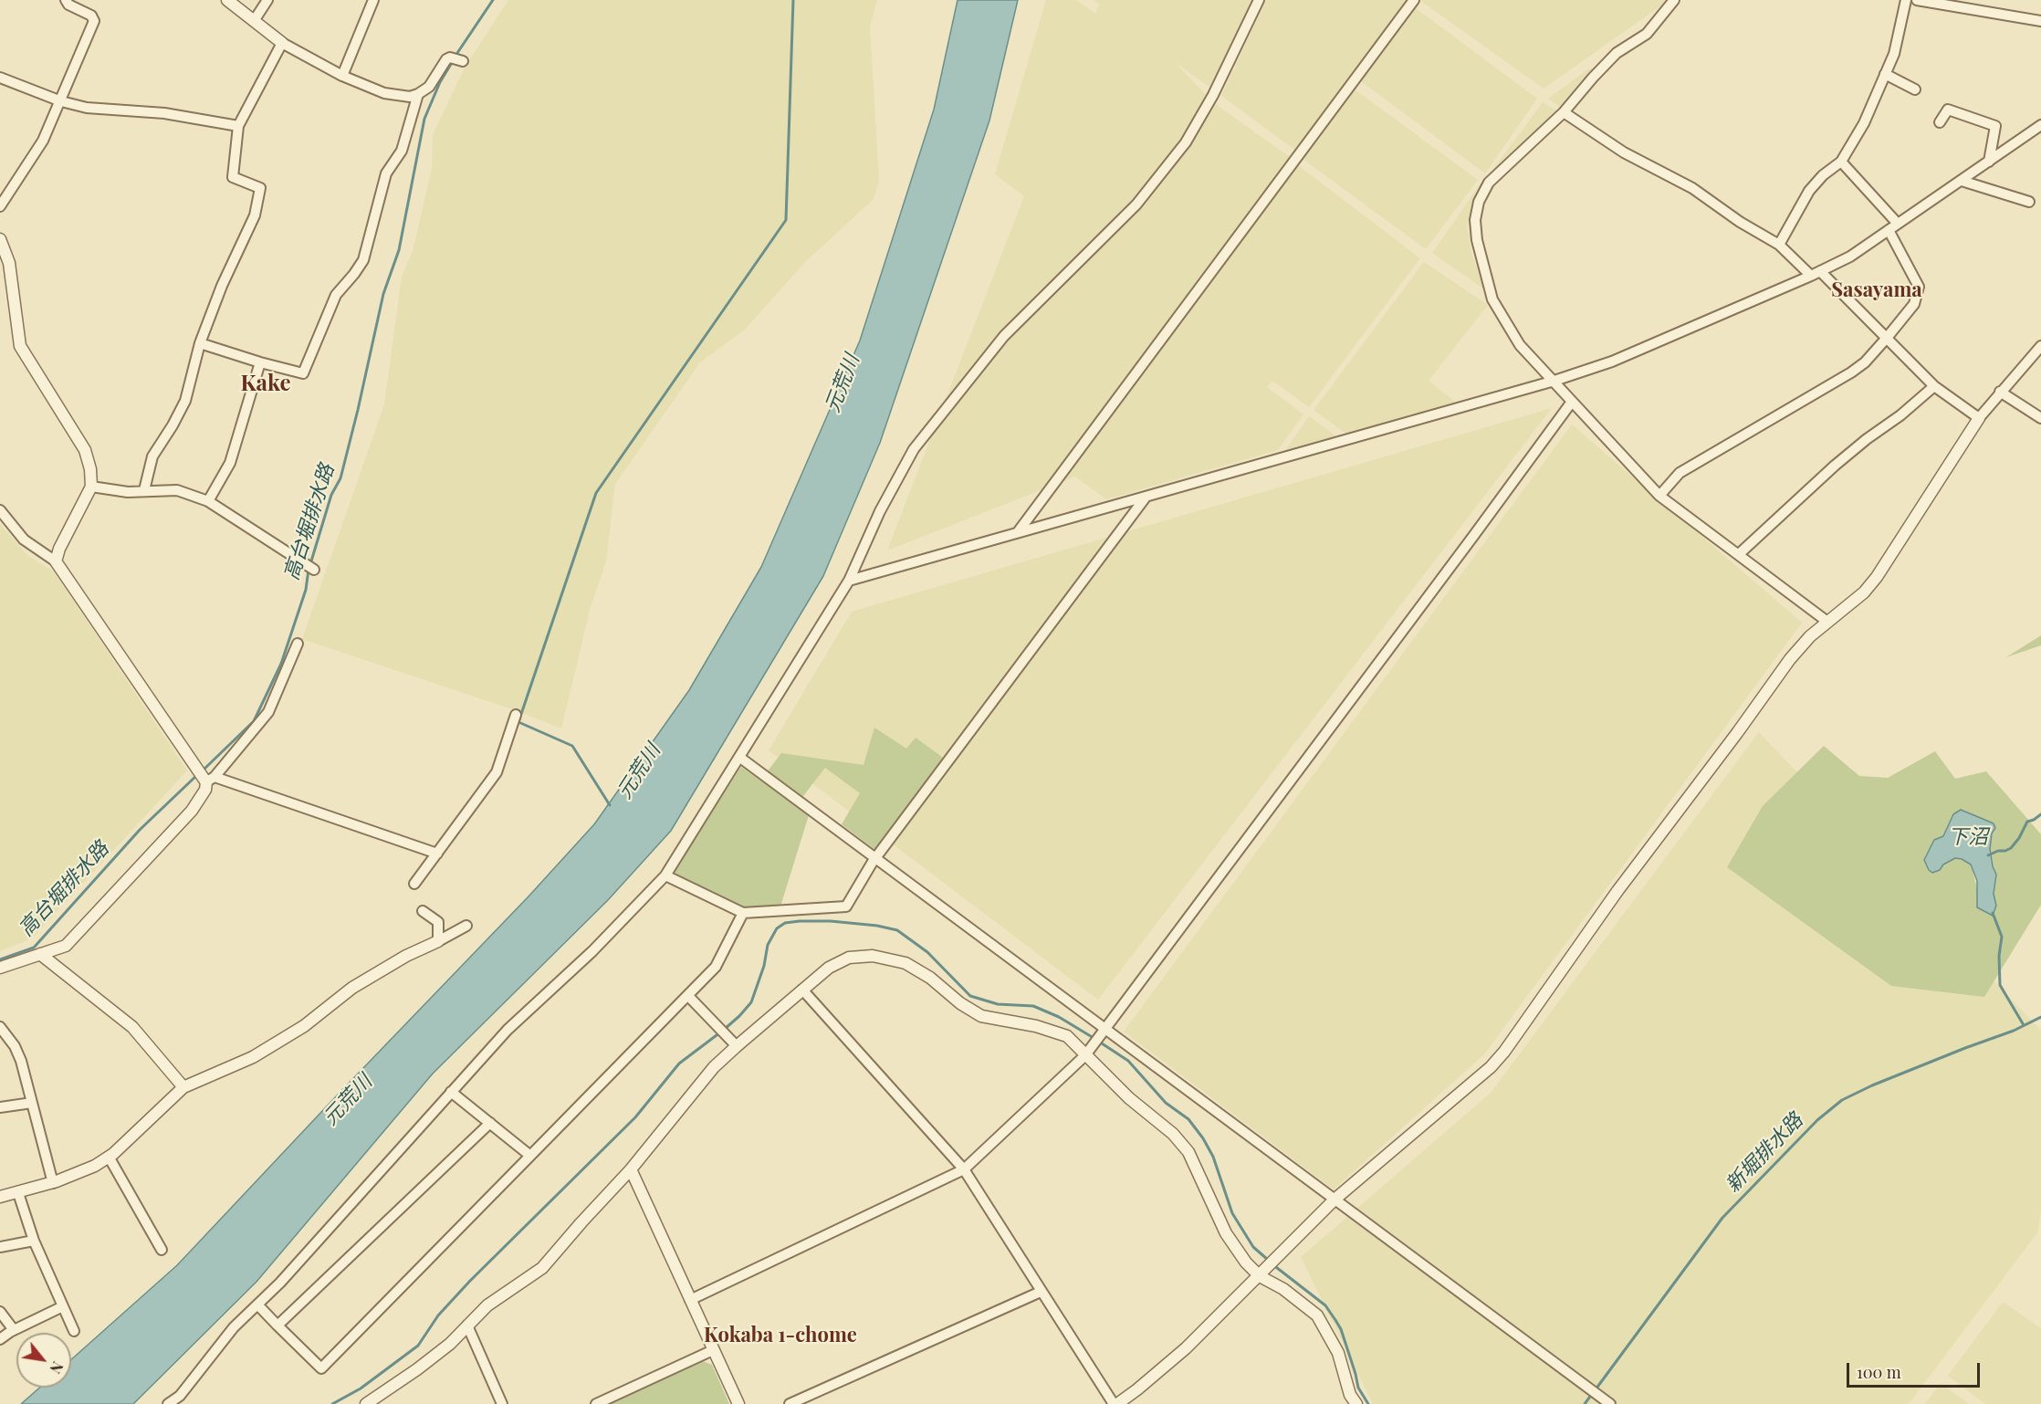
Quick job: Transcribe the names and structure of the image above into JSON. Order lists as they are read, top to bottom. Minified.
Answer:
{"districts":["Sasayama","Kake","Kokaba 1-chome"],"water":["元荒川","高台堀排水路","下沼","新堀排水路"],"scale_bar":"100 m","north":"bottom right"}
